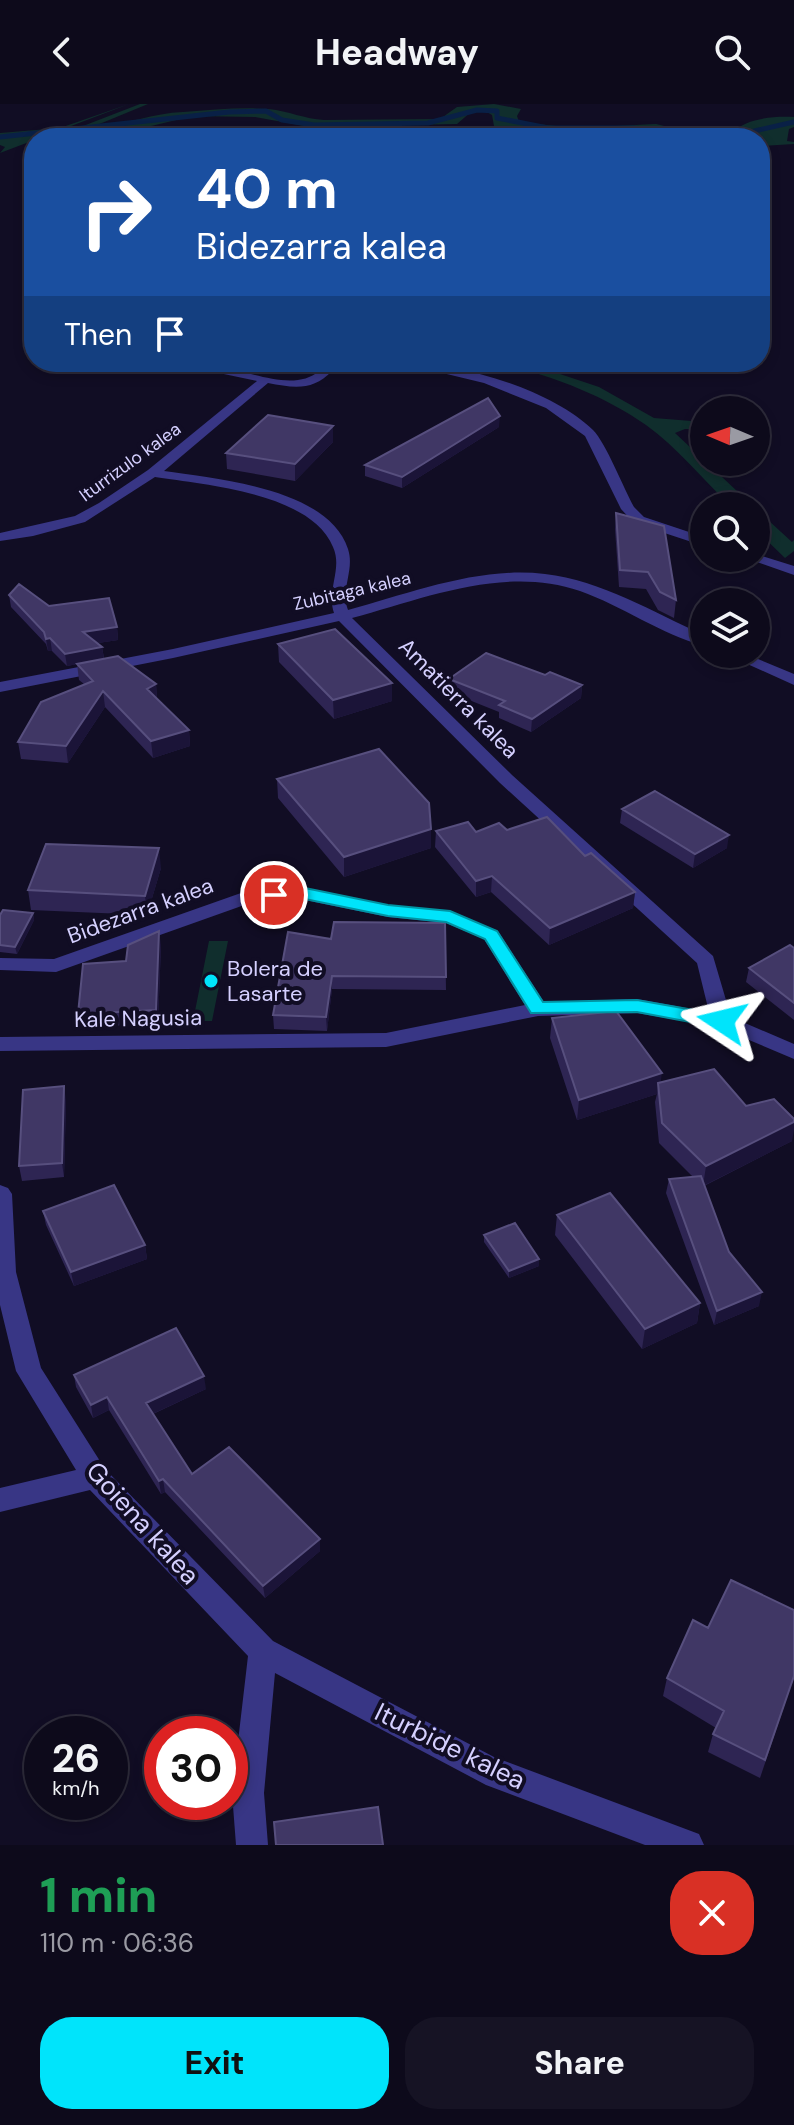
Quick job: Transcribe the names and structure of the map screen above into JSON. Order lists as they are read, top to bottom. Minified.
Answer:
{"streets":{"street":["Iturrizulo kalea","Zubitaga kalea","Amatierra kalea","Bidezarra kalea","Kale Nagusia","Goiena kalea","Iturbide kalea"]},"crossings":[["Zubitaga kalea","Amatierra kalea"],["Amatierra kalea","Kale Nagusia"],["Bidezarra kalea","Kale Nagusia"],["Goiena kalea","Iturbide kalea"]],"places":["Bolera de Lasarte"],"north":"left","page":{"header":"Headway","turn":["40 m","Bidezarra kalea"],"then":"Then","speed":"26 km/h","limit":"30","heading":["1 min","110 m · 06:36"],"buttons":["Exit","Share"]}}
